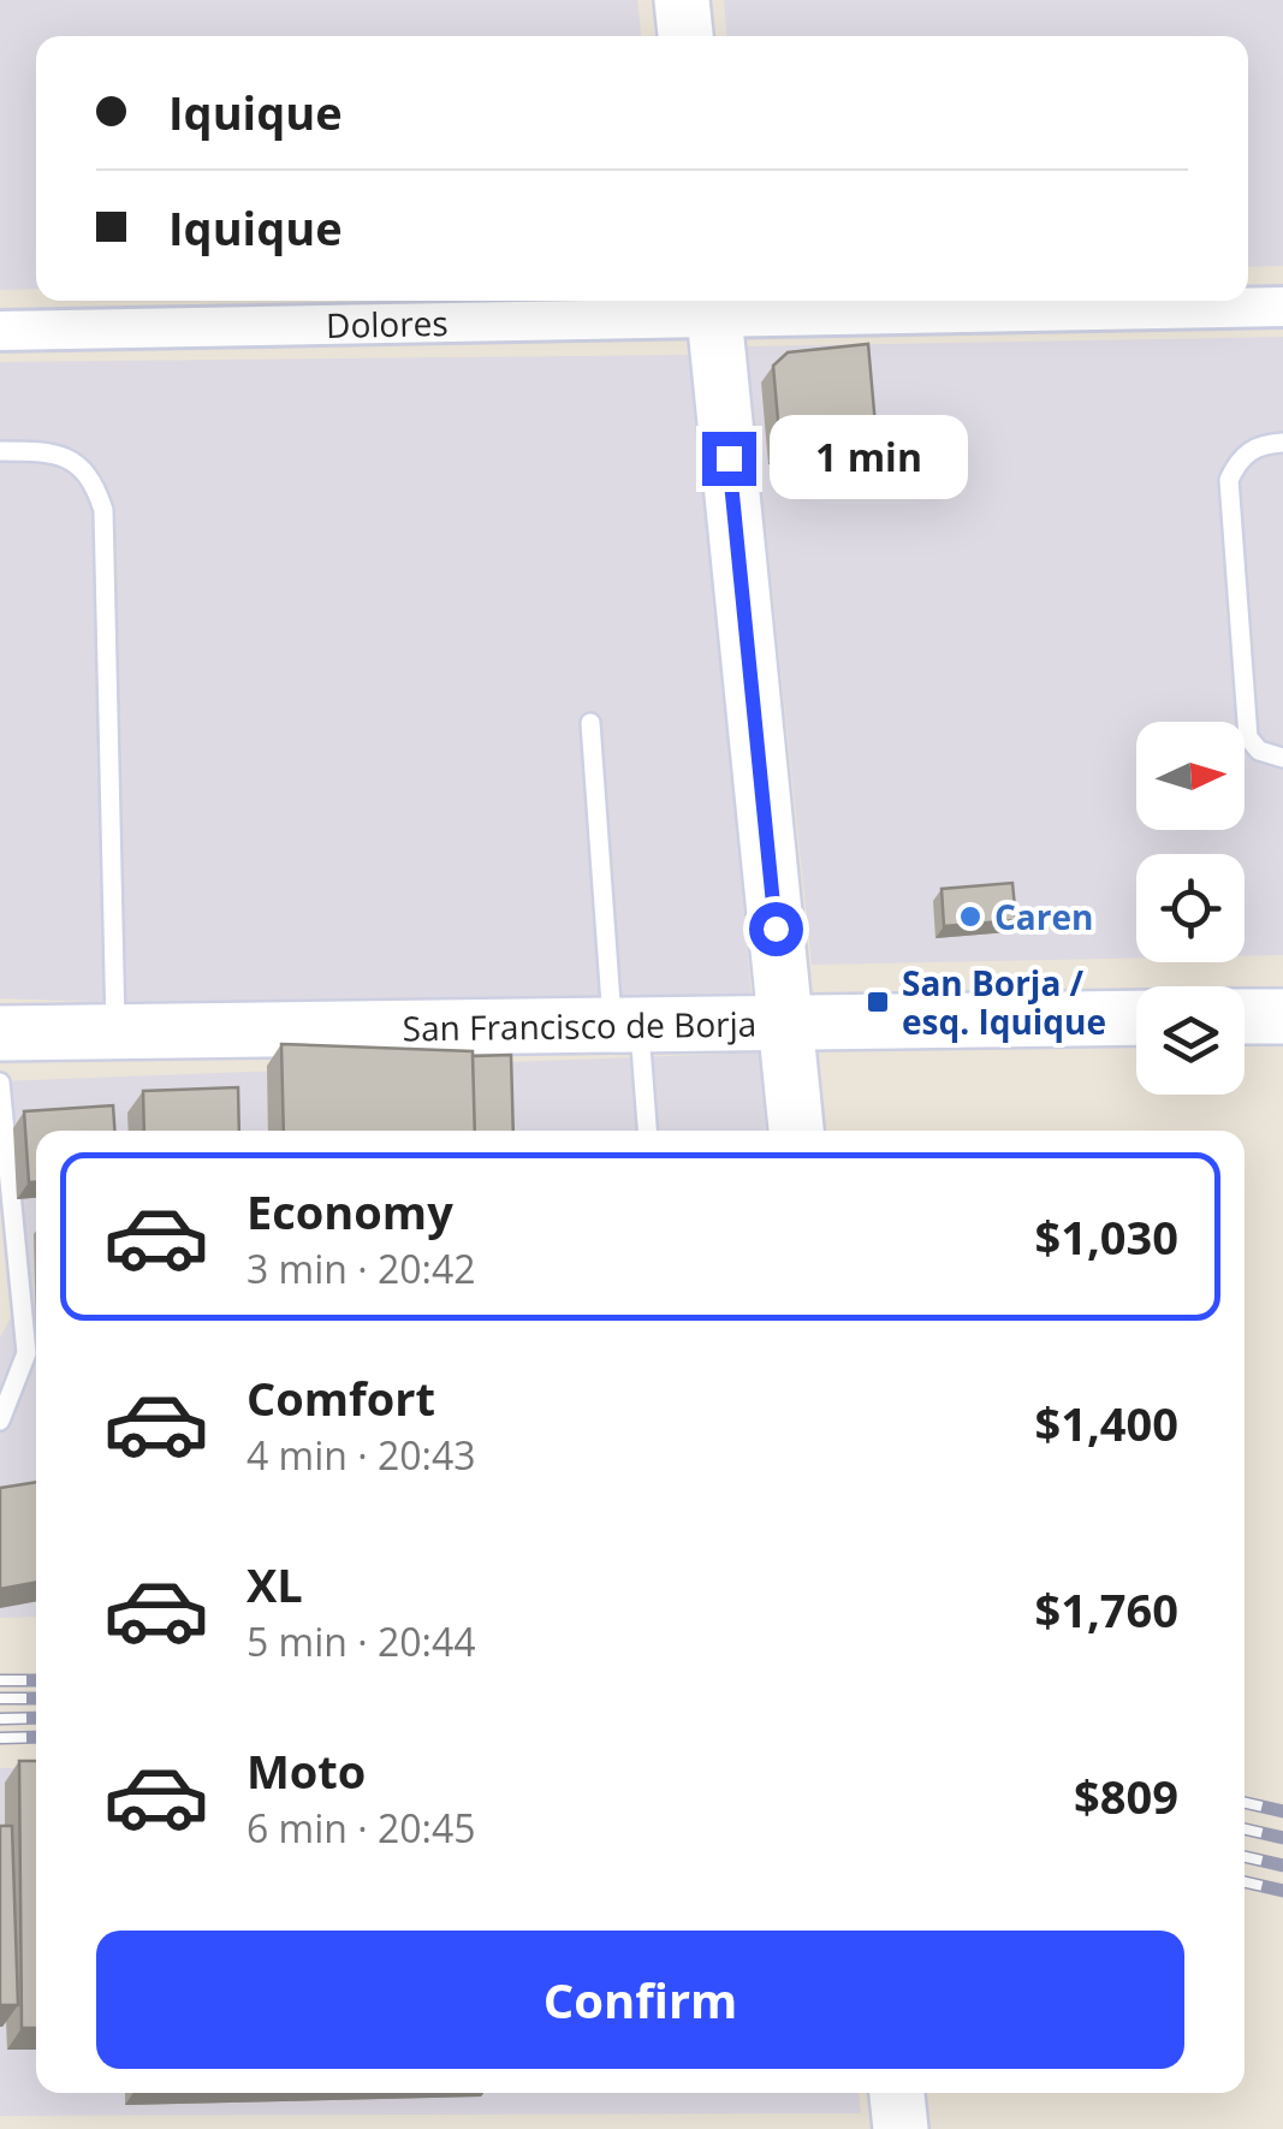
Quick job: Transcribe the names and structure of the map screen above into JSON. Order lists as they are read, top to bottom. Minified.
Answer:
{"streets":{"street":["Dolores","San Francisco de Borja"]},"places":{"other":["Caren"],"transit":["San Borja / esq. Iquique"]},"north":"right","page":{"banner":["Iquique","Iquique"],"bubble":"1 min","list":[{"name":"Economy","note":"3 min · 20:42","value":"$1,030"},{"name":"Comfort","note":"4 min · 20:43","value":"$1,400"},{"name":"XL","note":"5 min · 20:44","value":"$1,760"},{"name":"Moto","note":"6 min · 20:45","value":"$809"}],"buttons":"Confirm"}}
